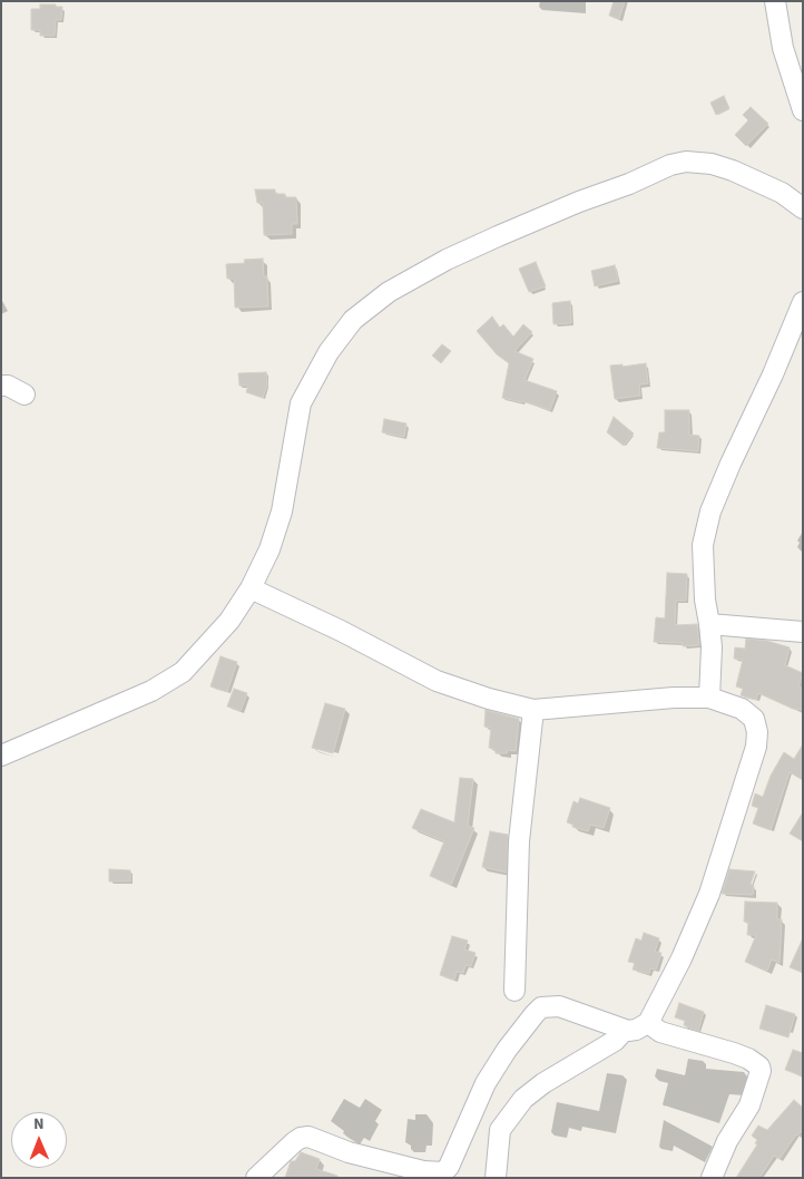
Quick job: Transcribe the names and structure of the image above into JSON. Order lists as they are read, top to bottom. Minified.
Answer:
{"north":"top"}
